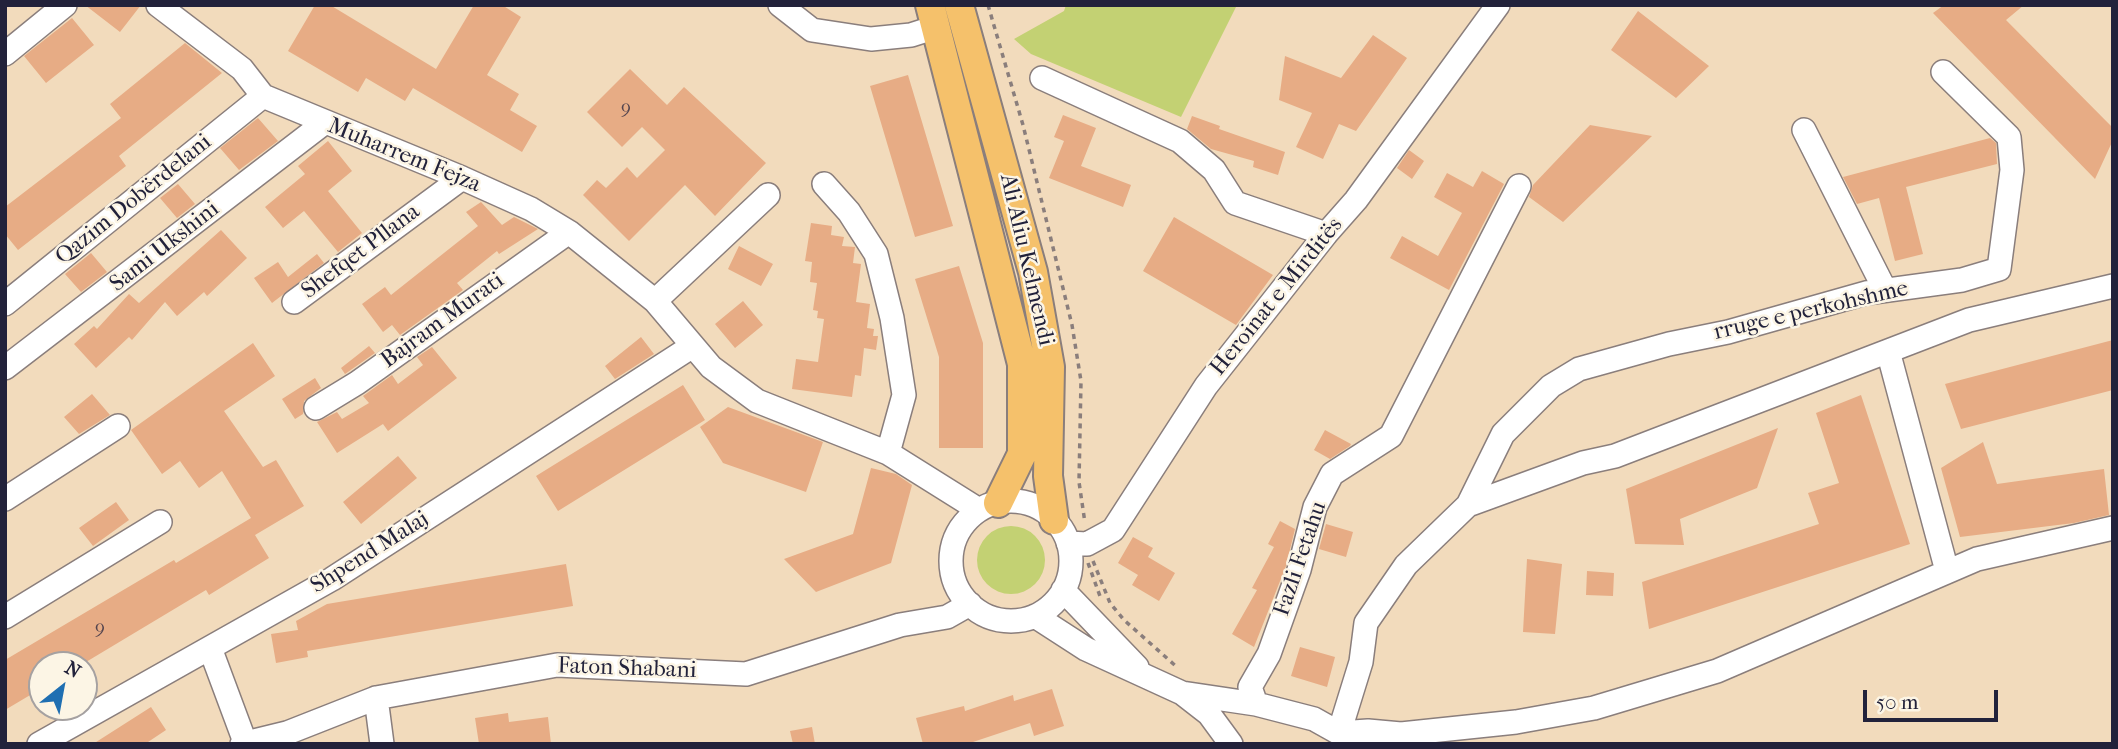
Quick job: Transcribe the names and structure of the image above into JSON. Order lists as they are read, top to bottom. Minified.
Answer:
{"streets":{"main road":["Ali Aliu Kelmendi"],"street":["Muharrem Fejza","Qazim Dobërdelani","Sami Ukshini","Shefqet Pllana","Heroinat e Mirditës","rruge e perkohshme","Bajram Murati","Shpend Malaj","Fazli Fetahu","Faton Shabani"]},"crossings":[["Muharrem Fejza","Qazim Dobërdelani"],["Muharrem Fejza","Sami Ukshini"],["Muharrem Fejza","Shefqet Pllana"],["Muharrem Fejza","Ali Aliu Kelmendi"],["Muharrem Fejza","Heroinat e Mirditës"],["Muharrem Fejza","Bajram Murati"],["Muharrem Fejza","Shpend Malaj"],["Muharrem Fejza","Faton Shabani"],["Ali Aliu Kelmendi","Heroinat e Mirditës"],["Ali Aliu Kelmendi","Faton Shabani"],["Heroinat e Mirditës","Faton Shabani"]],"house_numbers":["9","9"],"scale_bar":"50 m","north":"top right"}
